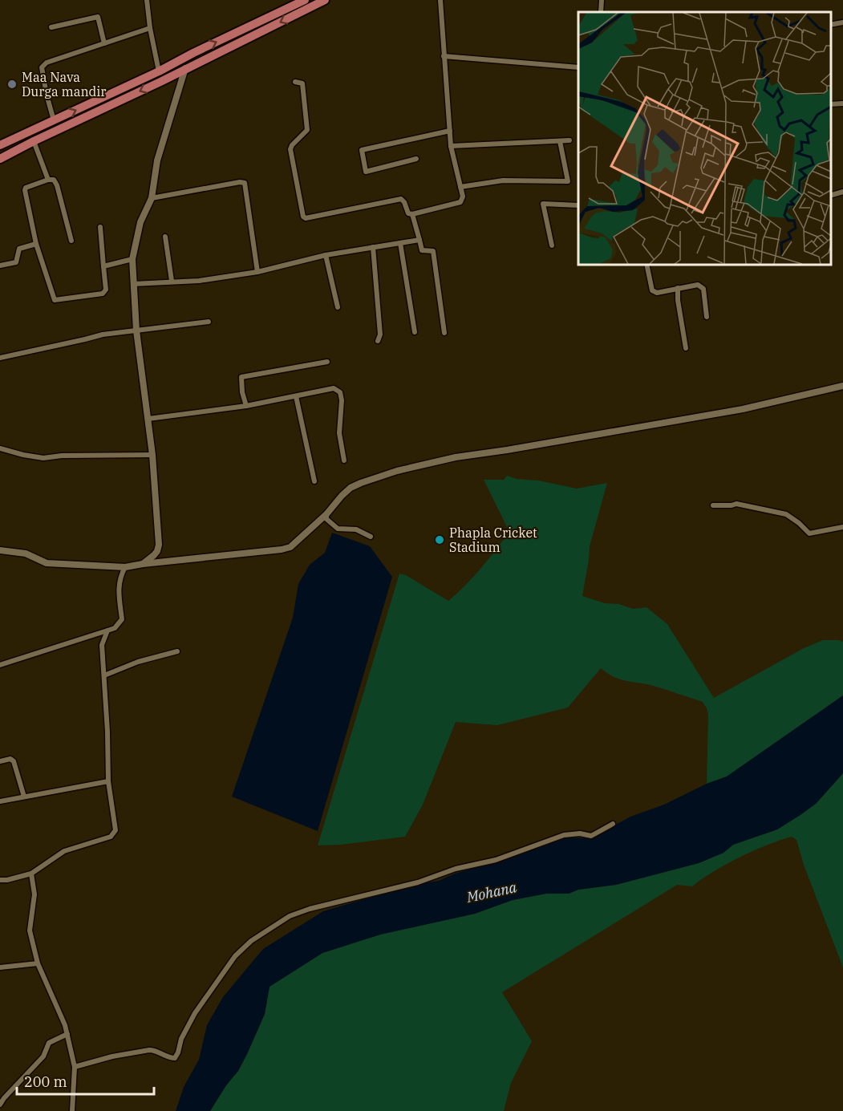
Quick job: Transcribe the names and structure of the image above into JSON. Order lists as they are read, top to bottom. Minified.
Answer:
{"water":["Mohana"],"places":["Maa Nava Durga mandir","Phapla Cricket Stadium"],"scale_bar":"200 m"}
